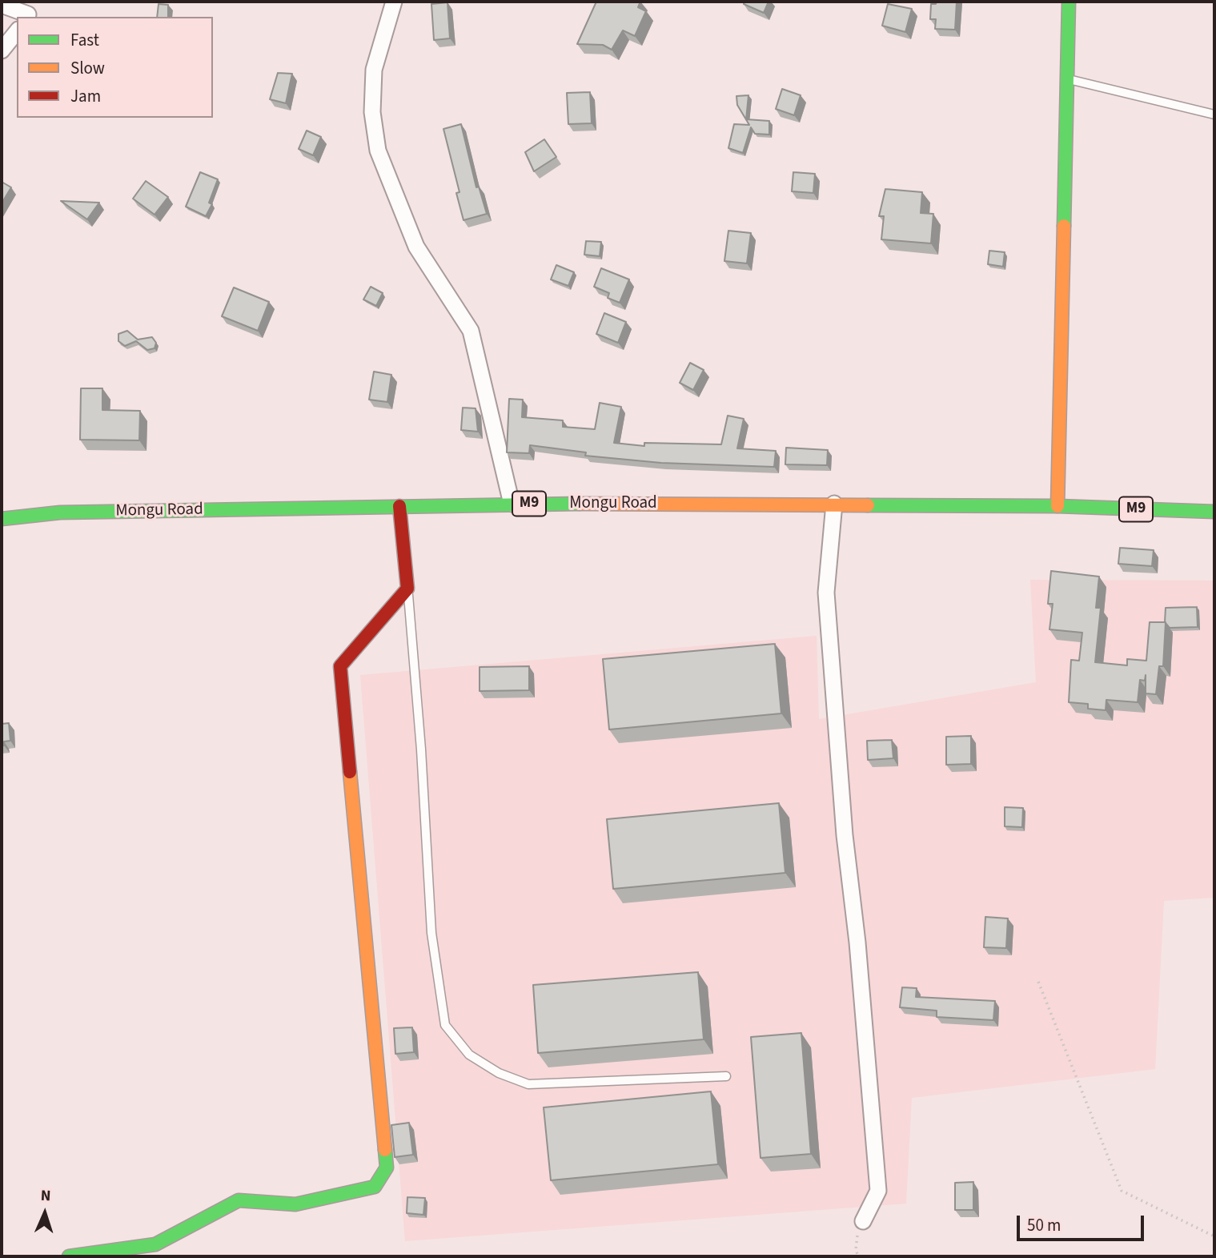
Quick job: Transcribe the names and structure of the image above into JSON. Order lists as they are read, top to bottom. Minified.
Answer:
{"streets":{"main road":["M9","Mongu Road"]},"crossings":[["M9","Mongu Road"]],"legend":["Fast","Slow","Jam"],"scale_bar":"50 m","north":"top"}
